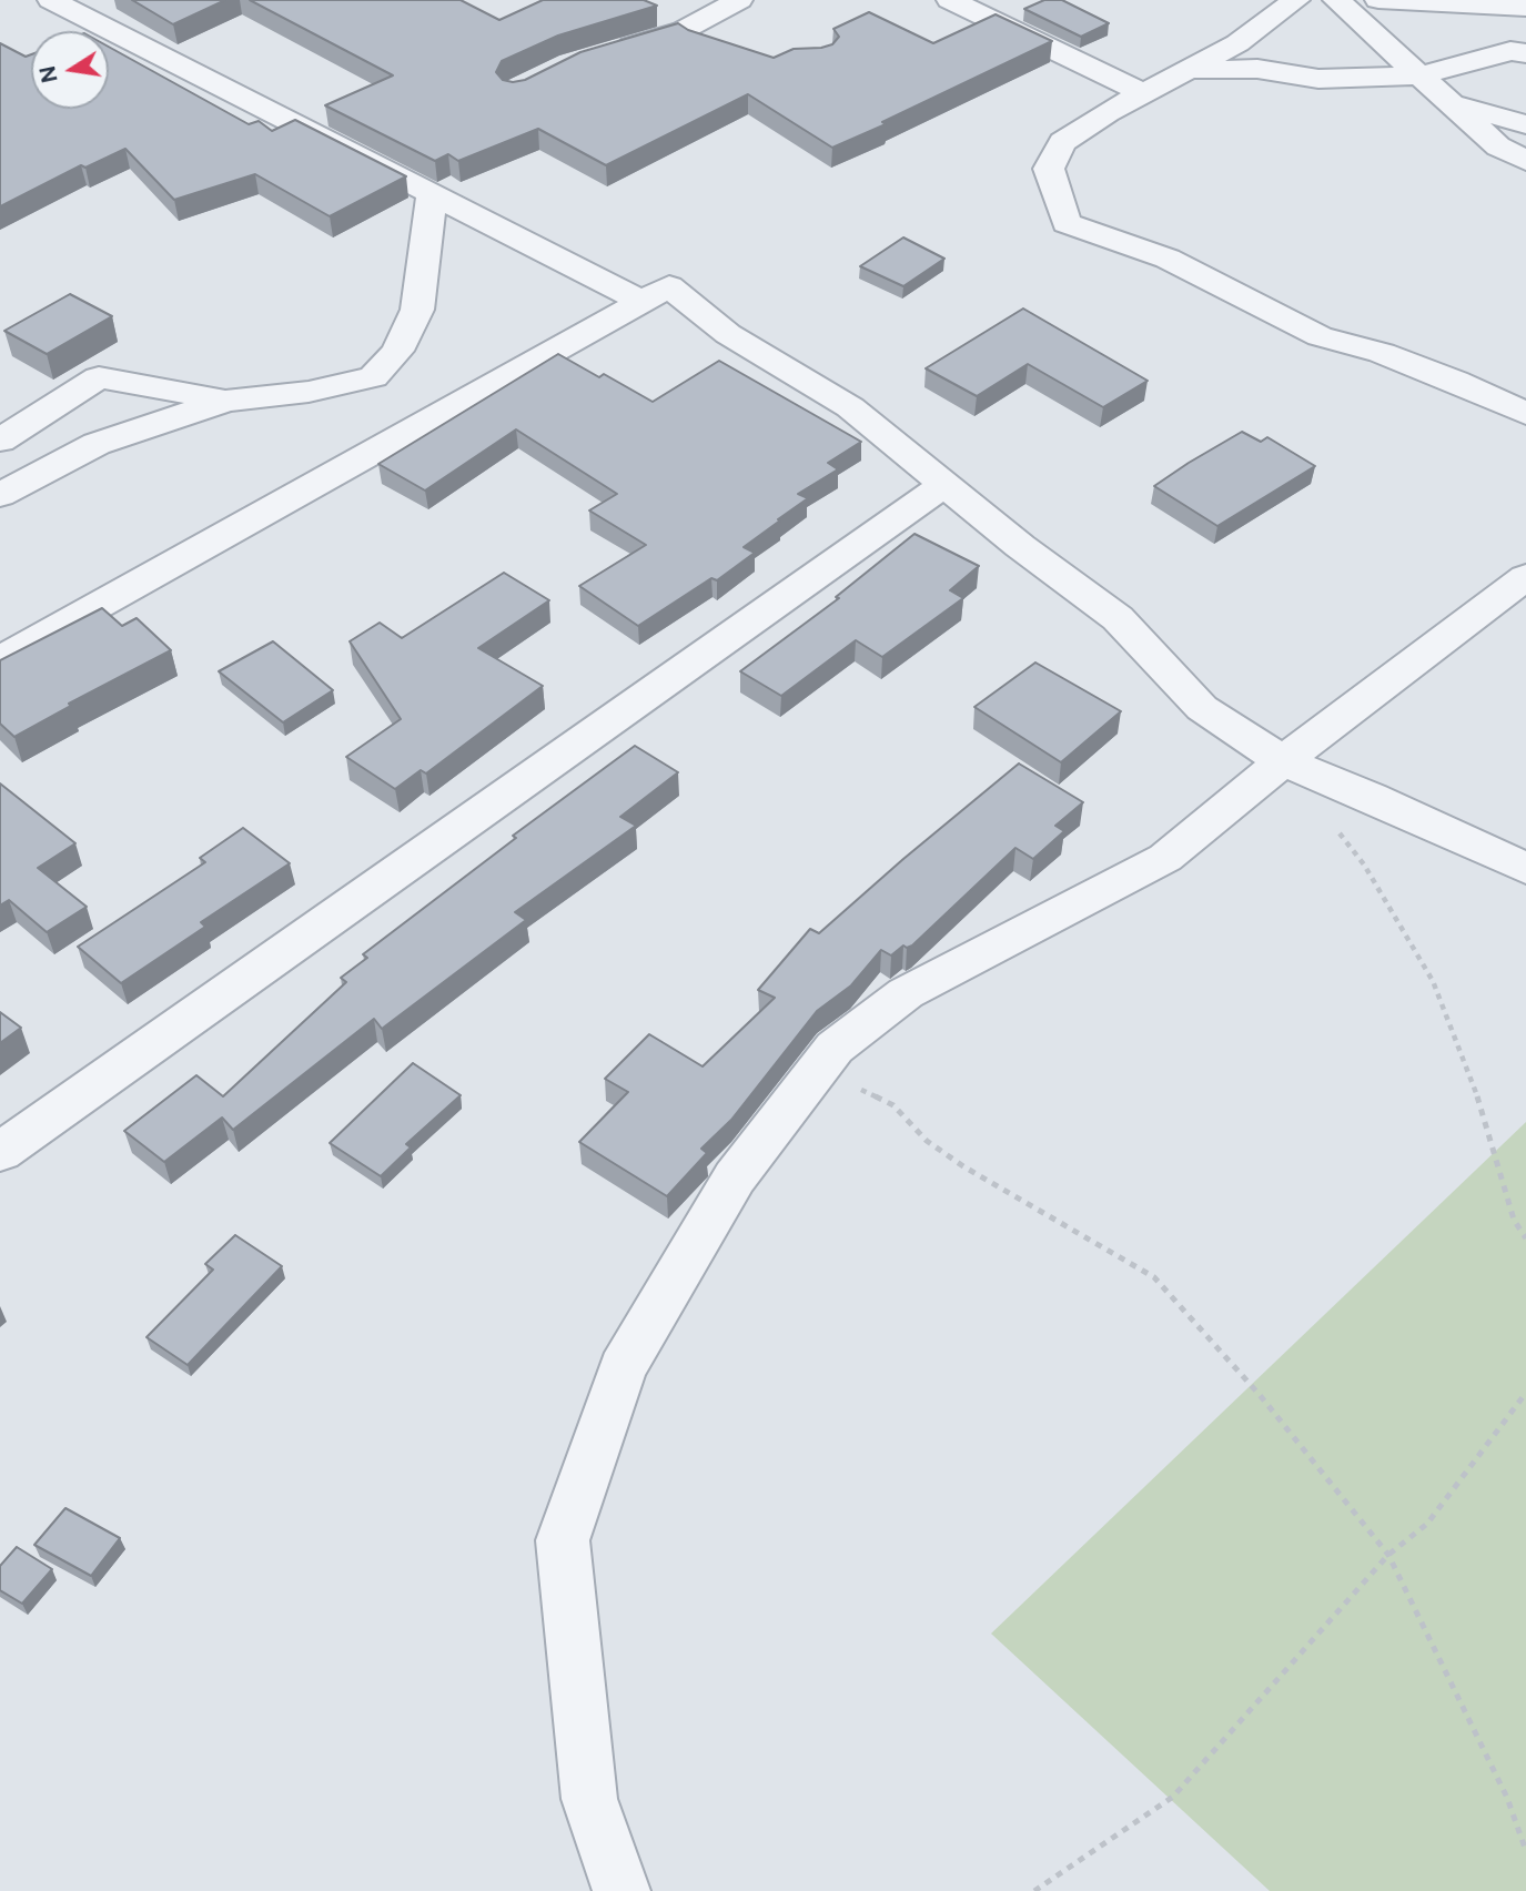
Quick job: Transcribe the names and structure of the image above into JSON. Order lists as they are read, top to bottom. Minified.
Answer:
{"north":"left"}
